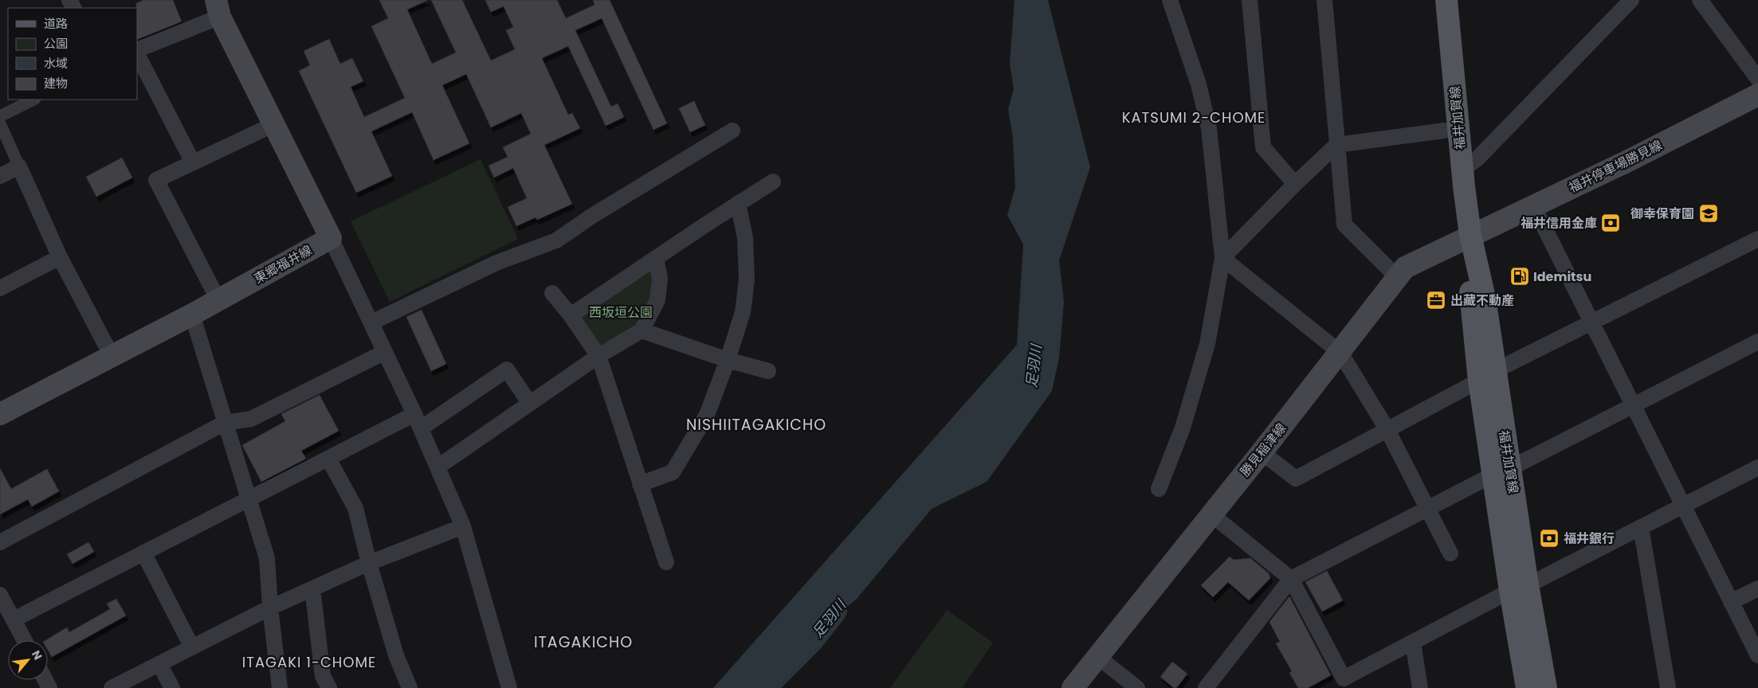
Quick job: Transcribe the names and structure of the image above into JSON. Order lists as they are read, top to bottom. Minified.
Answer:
{"streets":{"main road":["福井加賀線","福井停車場勝見線","東郷福井線","勝見稲津線"]},"crossings":[["福井加賀線","福井停車場勝見線"],["福井加賀線","勝見稲津線"],["福井停車場勝見線","勝見稲津線"]],"districts":["KATSUMI 2-CHOME","NISHIITAGAKICHO","ITAGAKICHO","ITAGAKI 1-CHOME"],"water":["足羽川"],"parks":["西坂垣公園"],"places":{"school or university":["御幸保育園"],"bank":["福井信用金庫","福井銀行"],"fuel station":["Idemitsu"],"office":["出藏不動産"]},"legend":["道路","公園","水域","建物"],"north":"top right"}
